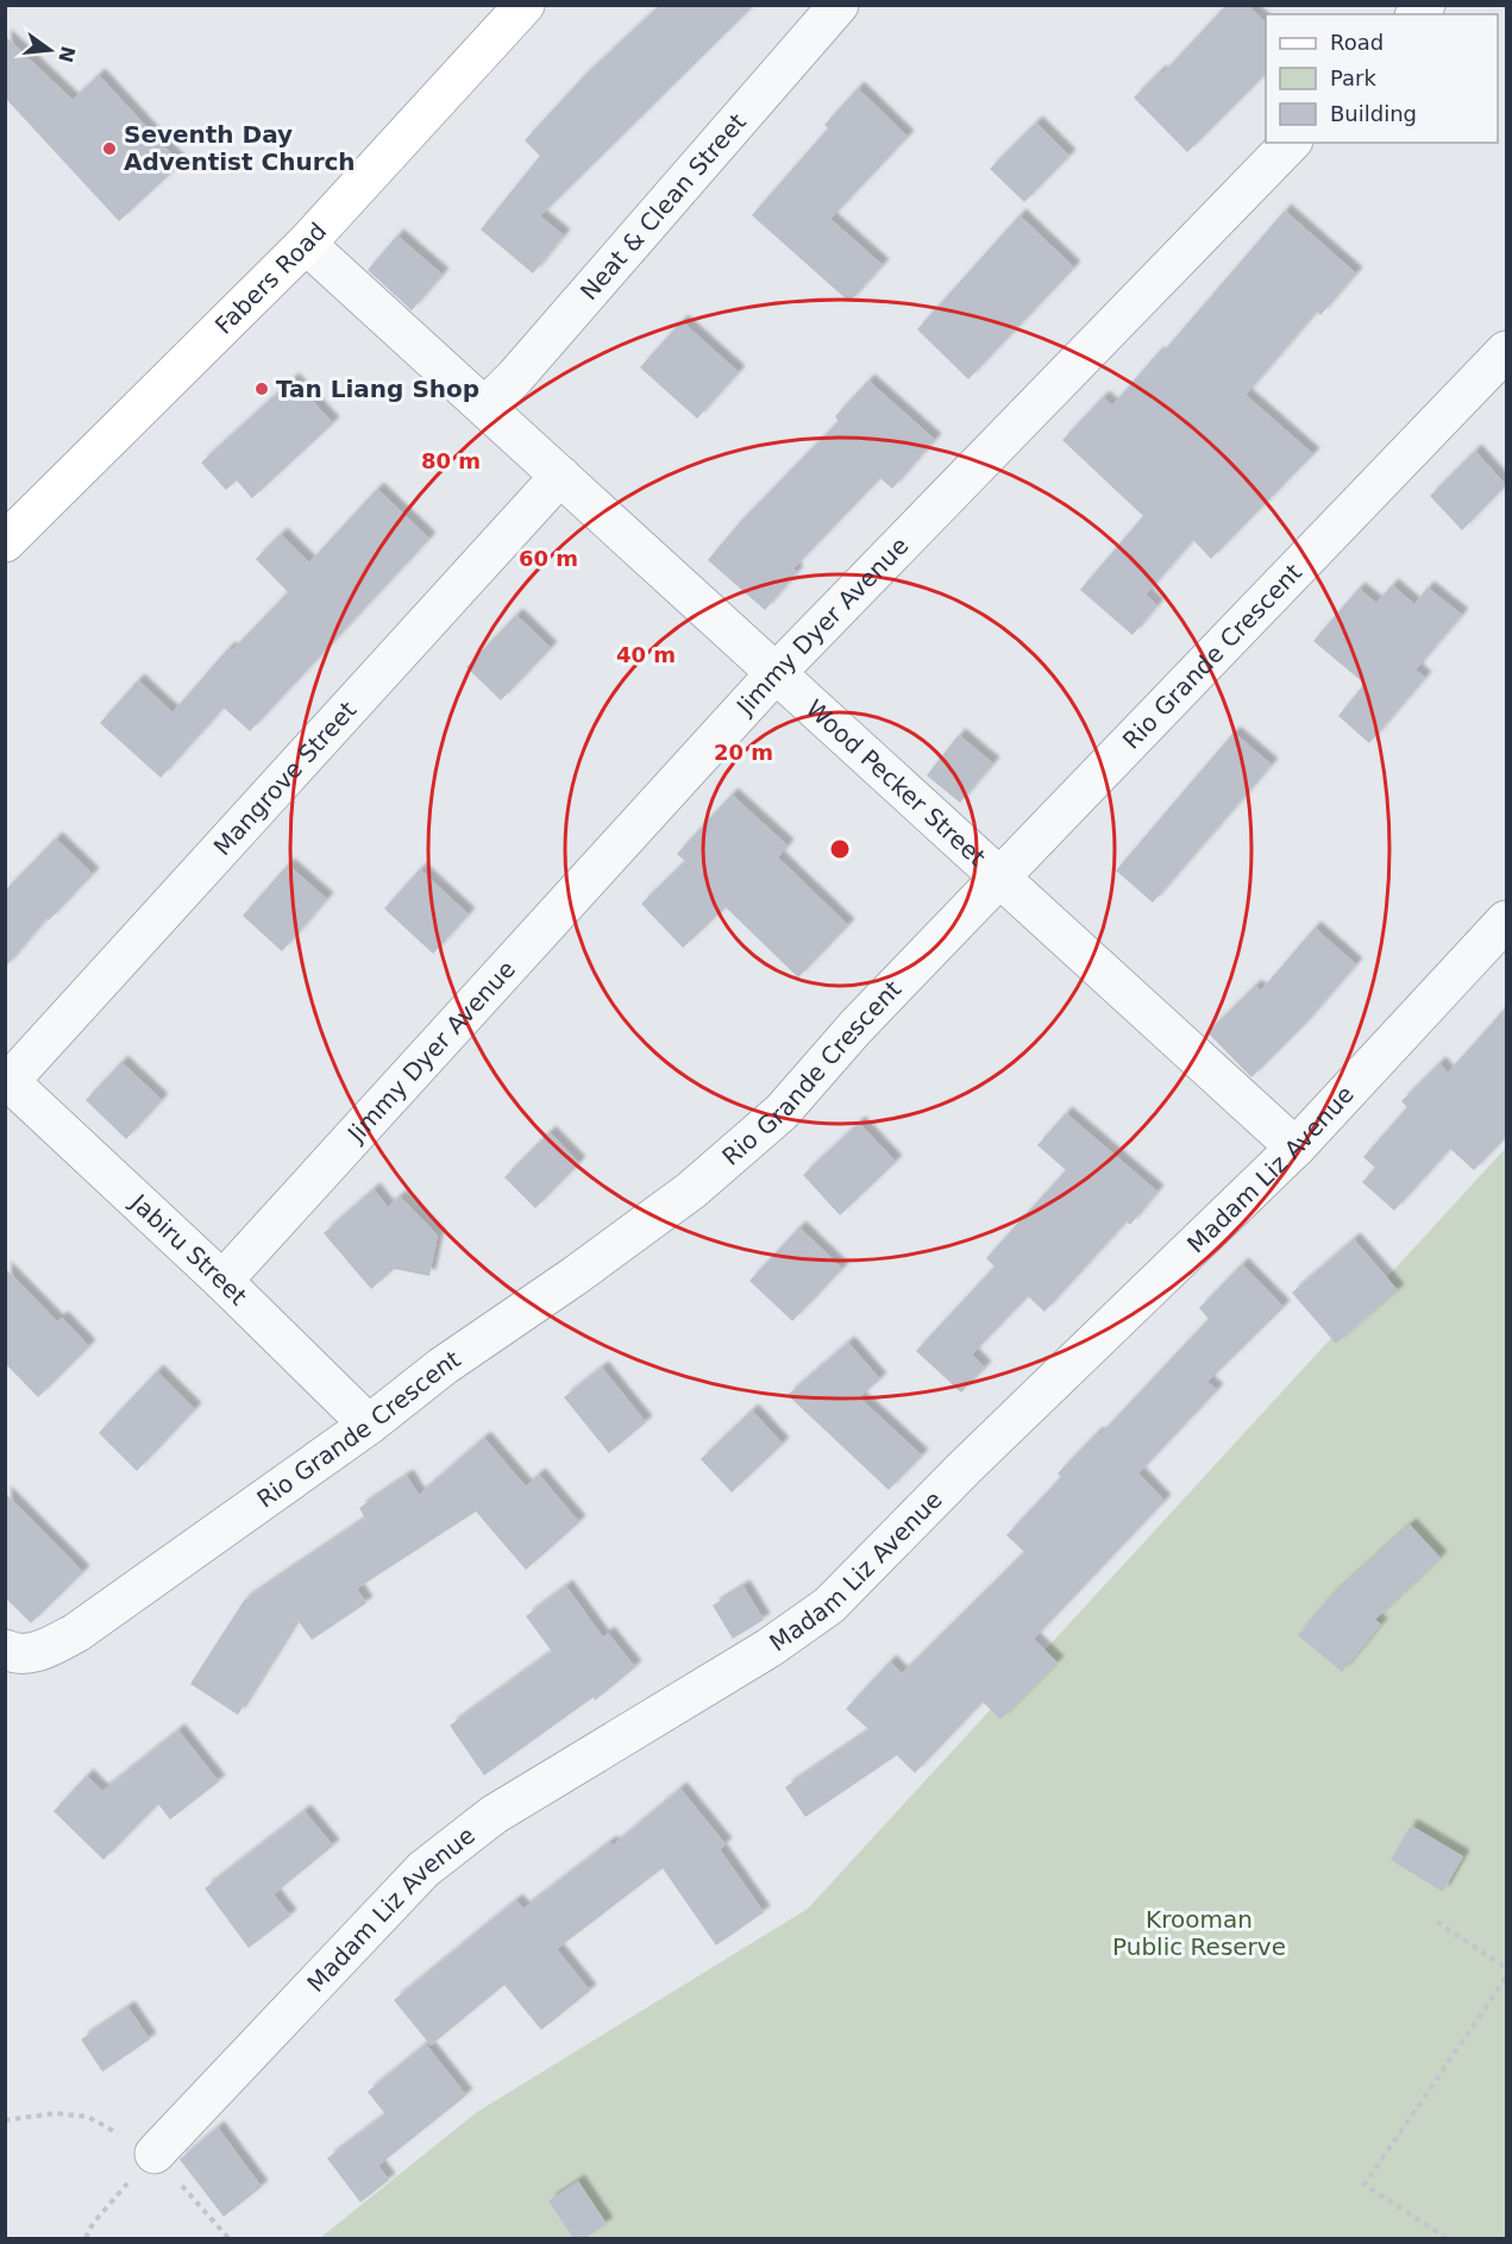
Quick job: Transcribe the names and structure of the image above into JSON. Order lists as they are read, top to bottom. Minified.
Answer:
{"streets":{"main road":["Fabers Road"],"street":["Neat & Clean Street","Jimmy Dyer Avenue","Rio Grande Crescent","Mangrove Street","Wood Pecker Street","Madam Liz Avenue","Jabiru Street"]},"crossings":[["Neat & Clean Street","Wood Pecker Street"],["Fabers Road","Wood Pecker Street"],["Jimmy Dyer Avenue","Wood Pecker Street"],["Jimmy Dyer Avenue","Jabiru Street"],["Rio Grande Crescent","Wood Pecker Street"],["Rio Grande Crescent","Jabiru Street"],["Mangrove Street","Wood Pecker Street"],["Mangrove Street","Jabiru Street"],["Wood Pecker Street","Madam Liz Avenue"]],"parks":["Krooman Public Reserve"],"places":["Seventh Day Adventist Church","Tan Liang Shop"],"legend":["Road","Park","Building"],"north":"right","rings":["80 m","60 m","40 m","20 m"]}
